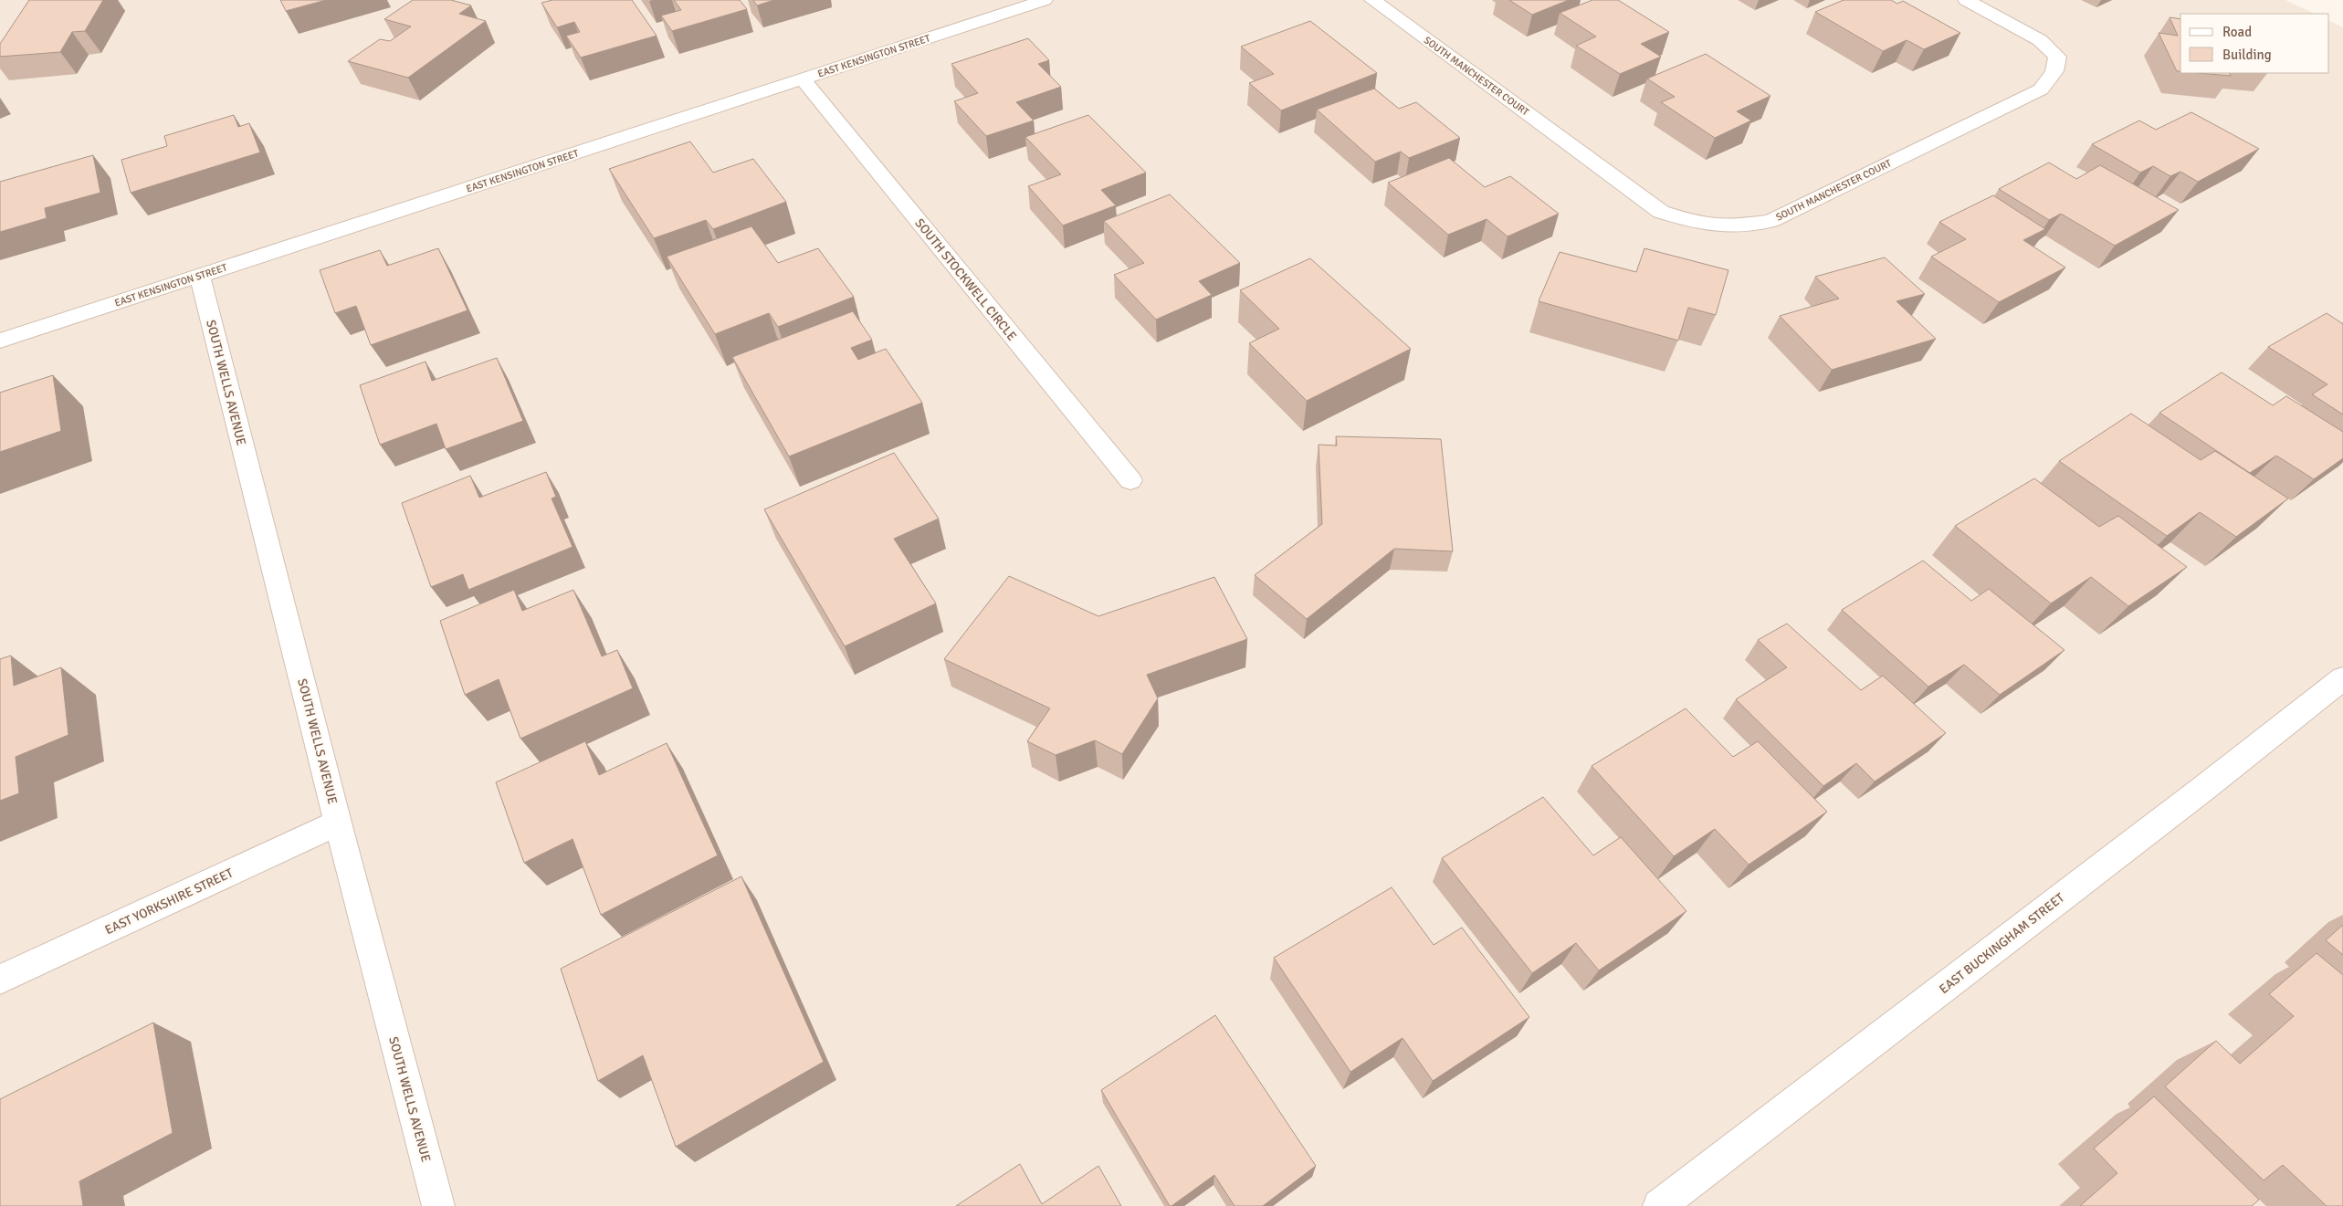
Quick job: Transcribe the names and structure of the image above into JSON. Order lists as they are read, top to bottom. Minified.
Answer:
{"streets":{"street":["EAST KENSINGTON STREET","SOUTH MANCHESTER COURT","SOUTH STOCKWELL CIRCLE","SOUTH WELLS AVENUE","EAST YORKSHIRE STREET","EAST BUCKINGHAM STREET"]},"crossings":[["EAST KENSINGTON STREET","SOUTH STOCKWELL CIRCLE"],["EAST KENSINGTON STREET","SOUTH WELLS AVENUE"],["SOUTH WELLS AVENUE","EAST YORKSHIRE STREET"]],"legend":["Road","Building"]}
